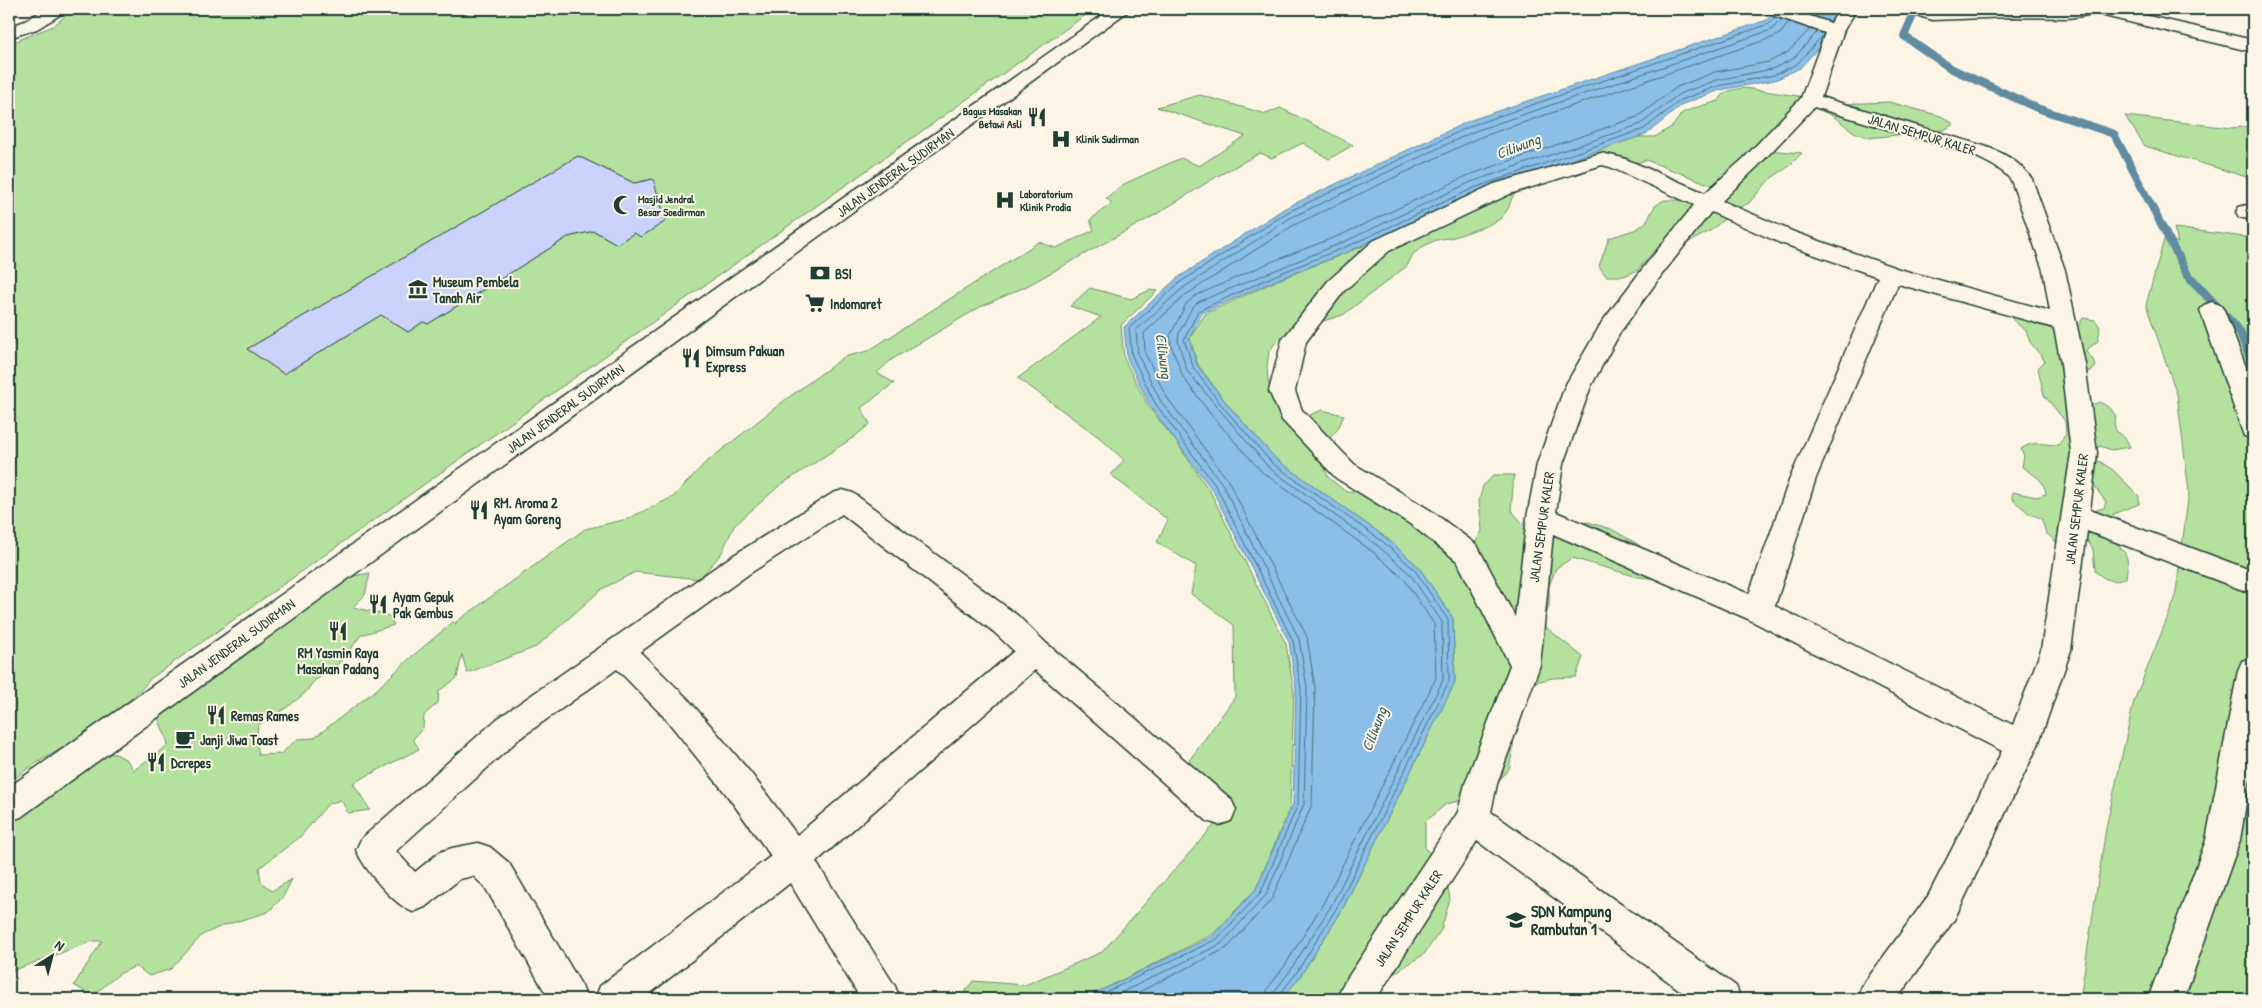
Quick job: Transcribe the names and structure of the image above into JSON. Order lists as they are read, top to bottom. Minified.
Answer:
{"streets":{"street":["JALAN SEMPUR KALER","JALAN JENDERAL SUDIRMAN"]},"water":["Ciliwung"],"places":{"restaurant":["Bagus Masakan Betawi Asli","Dimsum Pakuan Express","RM. Aroma 2 Ayam Goreng","Ayam Gepuk Pak Gembus","RM Yasmin Raya Masakan Padang","Remas Rames","Dcrepes"],"hospital":["Klinik Sudirman","Laboratorium Klinik Prodia"],"mosque":["Masjid Jendral Besar Soedirman"],"bank":["BSI"],"museum":["Museum Pembela Tanah Air"],"supermarket":["Indomaret"],"cafe":["Janji Jiwa Toast"],"school or university":["SDN Kampung Rambutan 1"]},"north":"top right"}
